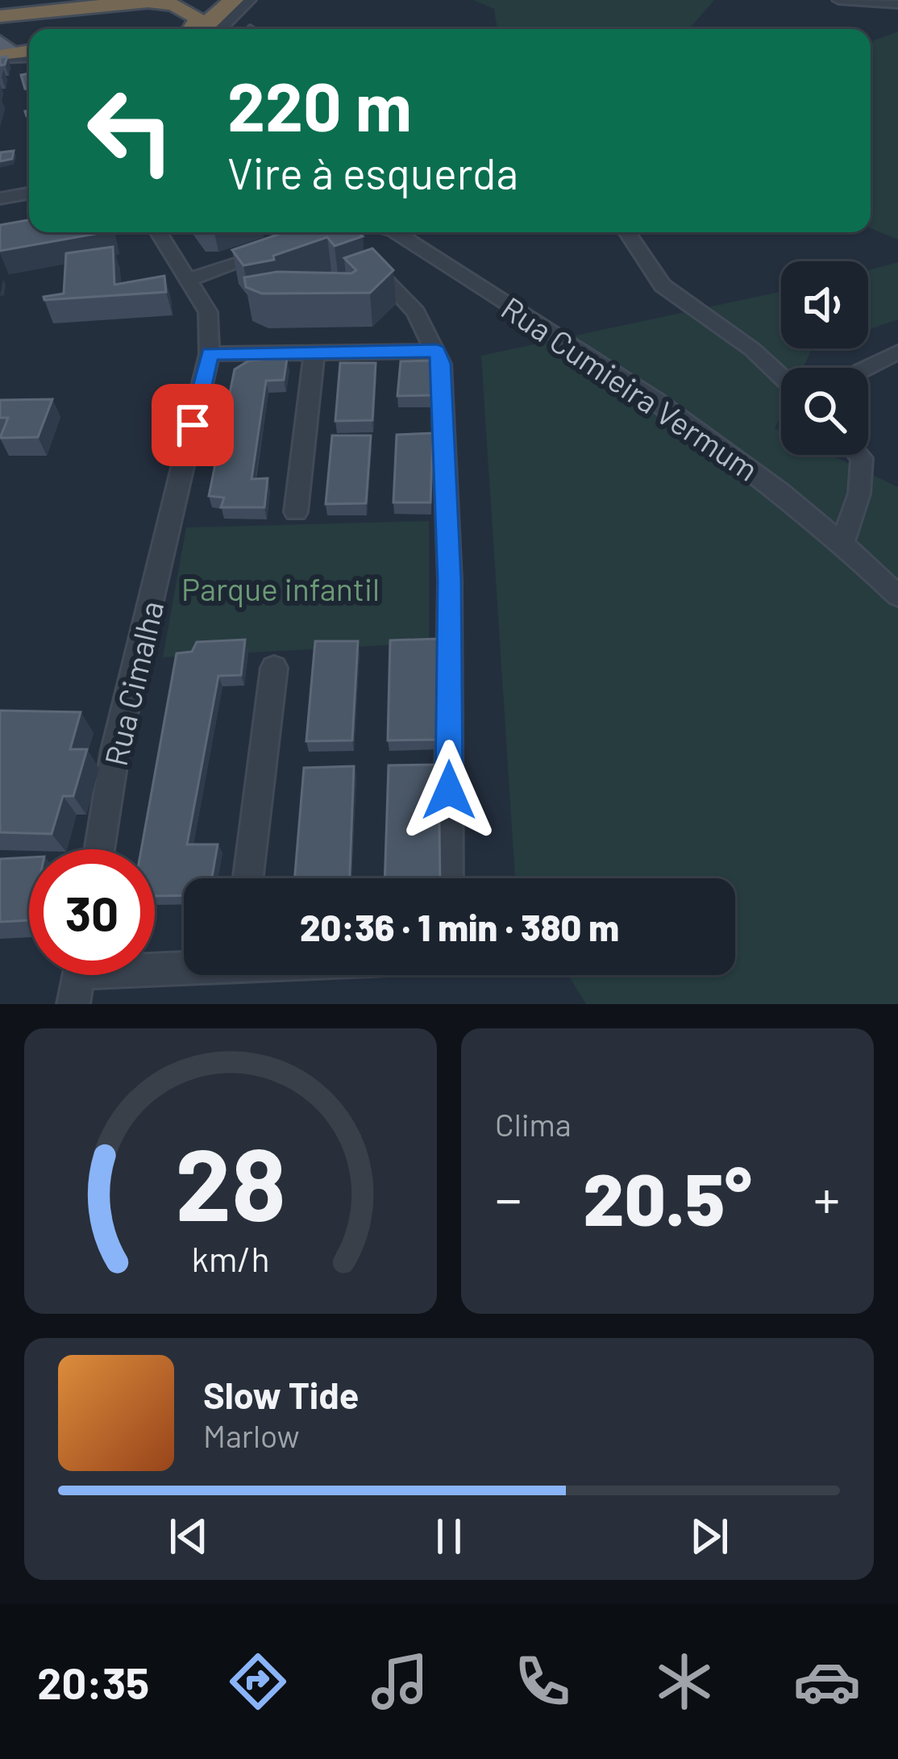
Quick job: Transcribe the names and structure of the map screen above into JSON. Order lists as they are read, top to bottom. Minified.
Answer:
{"streets":{"street":["Rua Cumieira Vermum","Rua Cimalha"]},"parks":["Parque infantil"],"page":{"turn":["220 m","Vire à esquerda"],"limit":"30","trip":"20:36 · 1 min · 380 m","tile":"Clima","heat":["−","20.5°","+"],"song":["Slow Tide","Marlow"],"tabs":"20:35","gauge":["28","km/h"]}}
